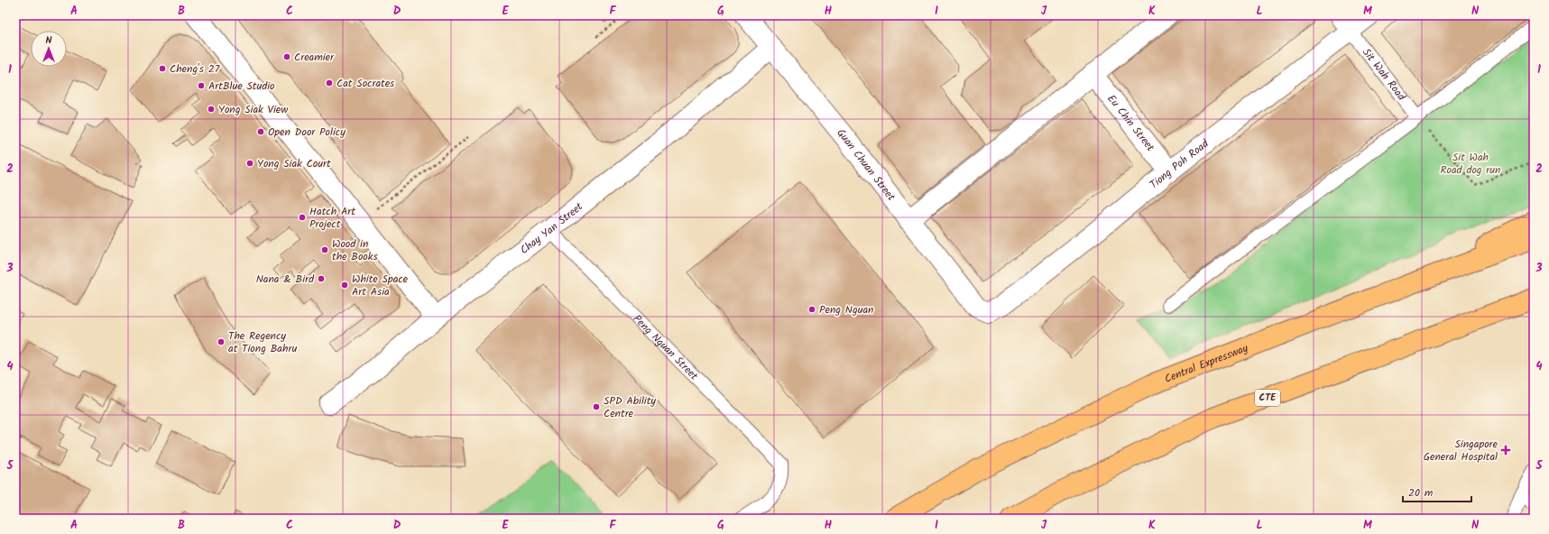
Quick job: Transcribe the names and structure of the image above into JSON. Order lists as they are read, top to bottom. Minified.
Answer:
{"streets":{"highway":["Central Expressway","CTE"],"street":["Eu Chin Street","Tiong Poh Road","Guan Chuan Street","Chay Yan Street"],"lane":["Sit Wah Road","Peng Nguan Street"]},"crossings":[["Sit Wah Road","Tiong Poh Road"],["Eu Chin Street","Tiong Poh Road"],["Tiong Poh Road","Guan Chuan Street"],["Guan Chuan Street","Chay Yan Street"],["Chay Yan Street","Peng Nguan Street"]],"parks":["Sit Wah Road dog run"],"places":{"other":["Creamier","Cheng's 27","Cat Socrates","ArtBlue Studio","Yong Siak View","Open Door Policy","Yong Siak Court","Hatch Art Project","Wood in the Books","Nana & Bird","White Space Art Asia","Peng Nguan","The Regency at Tiong Bahru","SPD Ability Centre"],"health":["Singapore General Hospital"]},"scale_bar":"20 m","north":"top","grid":{"columns":["A","B","C","D","E","F","G","H","I","J","K","L","M","N"],"rows":["1","2","3","4","5"]}}
